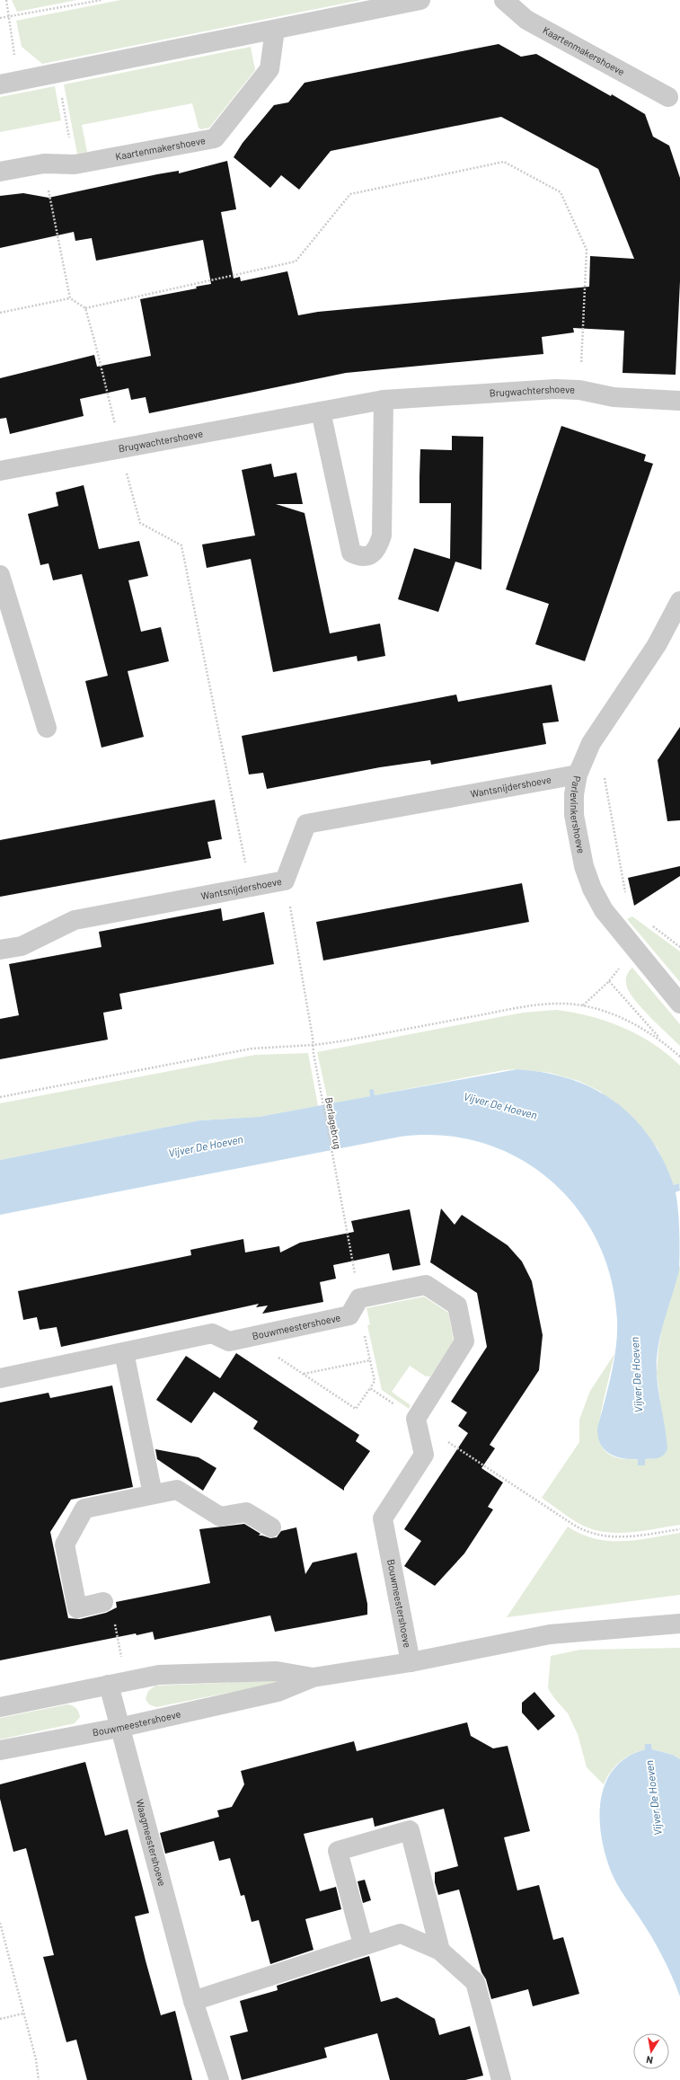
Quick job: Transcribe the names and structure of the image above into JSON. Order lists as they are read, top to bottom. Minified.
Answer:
{"streets":{"street":["Kaartenmakershoeve","Brugwachtershoeve","Wantsnijdershoeve","Parlevinkershoeve","Bouwmeestershoeve","Waagmeestershoeve"],"path":["Berlagebrug"]},"crossings":[["Wantsnijdershoeve","Parlevinkershoeve"],["Wantsnijdershoeve","Berlagebrug"],["Berlagebrug","Bouwmeestershoeve"],["Bouwmeestershoeve","Waagmeestershoeve"]],"water":["Vijver De Hoeven"],"north":"bottom"}
